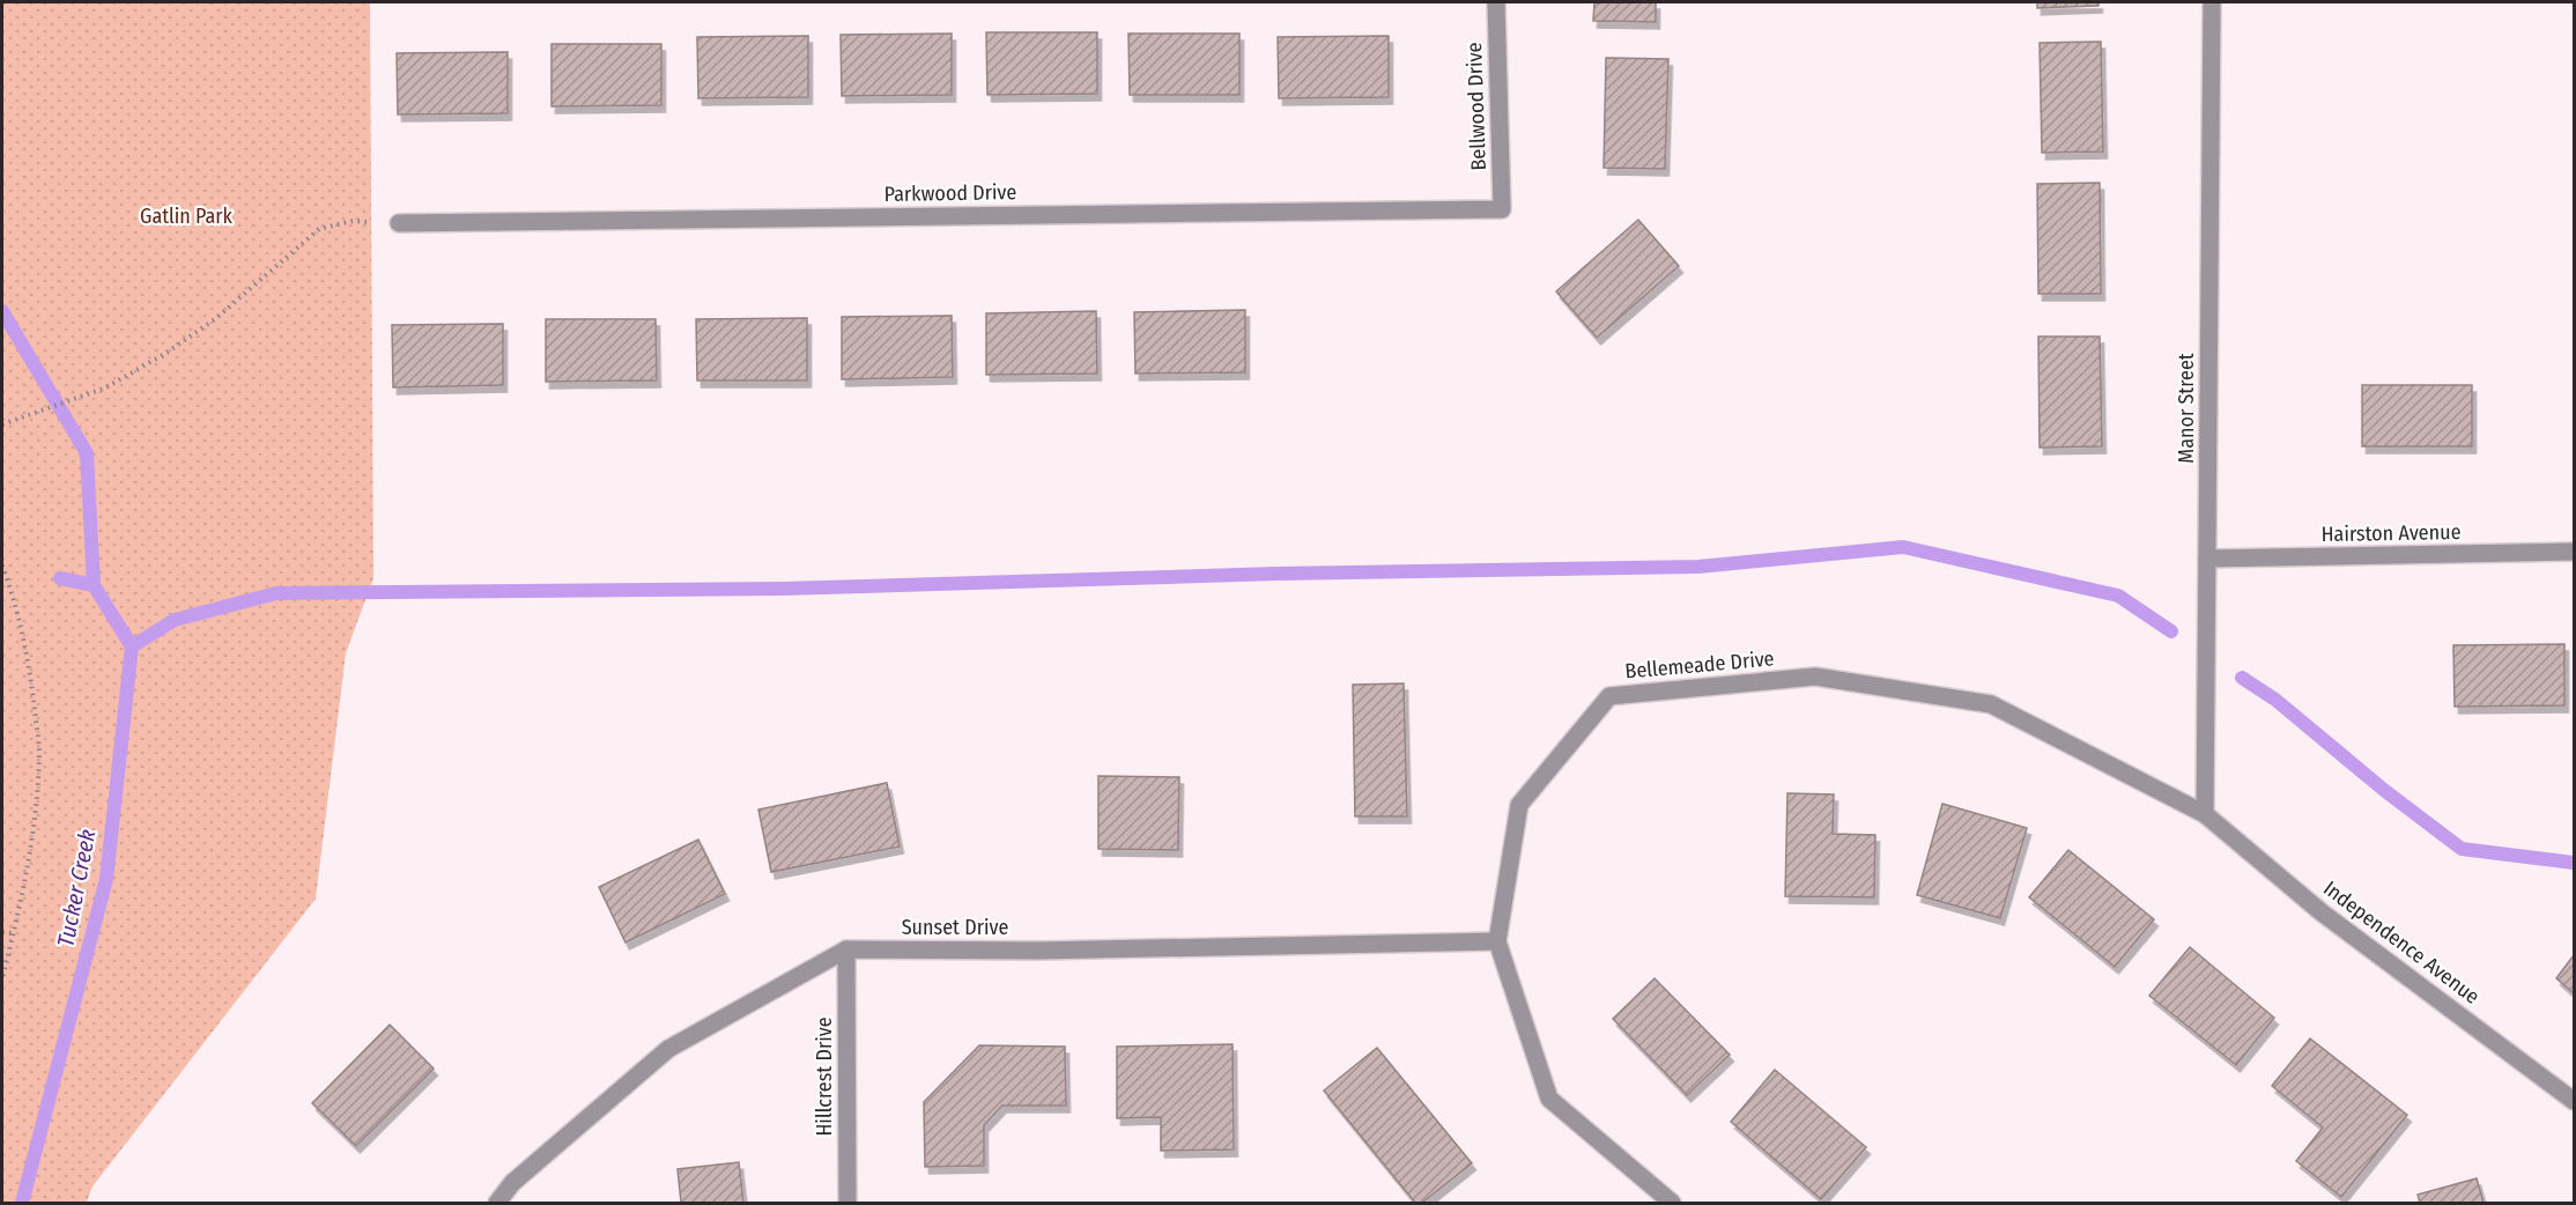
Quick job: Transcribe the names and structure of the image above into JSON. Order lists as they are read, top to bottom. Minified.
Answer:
{"streets":{"street":["Bellwood Drive","Parkwood Drive","Manor Street","Hairston Avenue","Bellemeade Drive","Sunset Drive","Independence Avenue","Hillcrest Drive"]},"crossings":[["Bellwood Drive","Parkwood Drive"],["Manor Street","Hairston Avenue"],["Manor Street","Bellemeade Drive"],["Manor Street","Independence Avenue"],["Bellemeade Drive","Sunset Drive"],["Bellemeade Drive","Independence Avenue"],["Sunset Drive","Hillcrest Drive"]],"water":["Tucker Creek"],"parks":["Gatlin Park"]}
